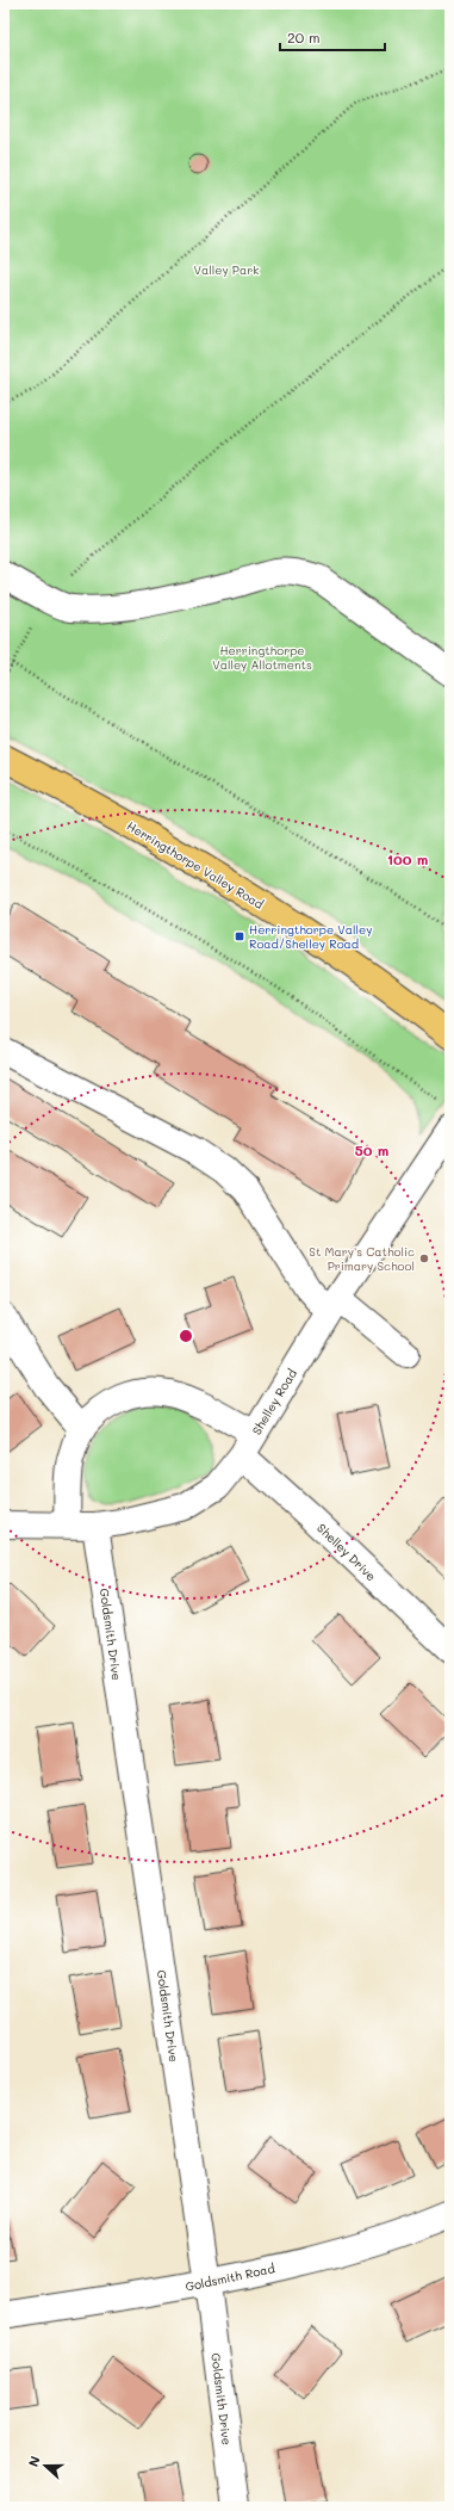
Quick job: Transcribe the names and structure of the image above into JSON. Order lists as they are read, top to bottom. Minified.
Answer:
{"streets":{"main road":["Herringthorpe Valley Road"],"street":["Shelley Road","Shelley Drive","Goldsmith Drive","Goldsmith Road"]},"crossings":[["Shelley Road","Shelley Drive"],["Shelley Road","Goldsmith Drive"],["Goldsmith Drive","Goldsmith Road"]],"parks":["Valley Park","Herringthorpe Valley Allotments"],"places":{"transit":["Herringthorpe Valley Road/Shelley Road"],"other":["St Mary's Catholic Primary School"]},"scale_bar":"20 m","north":"left","rings":["100 m","50 m"]}
